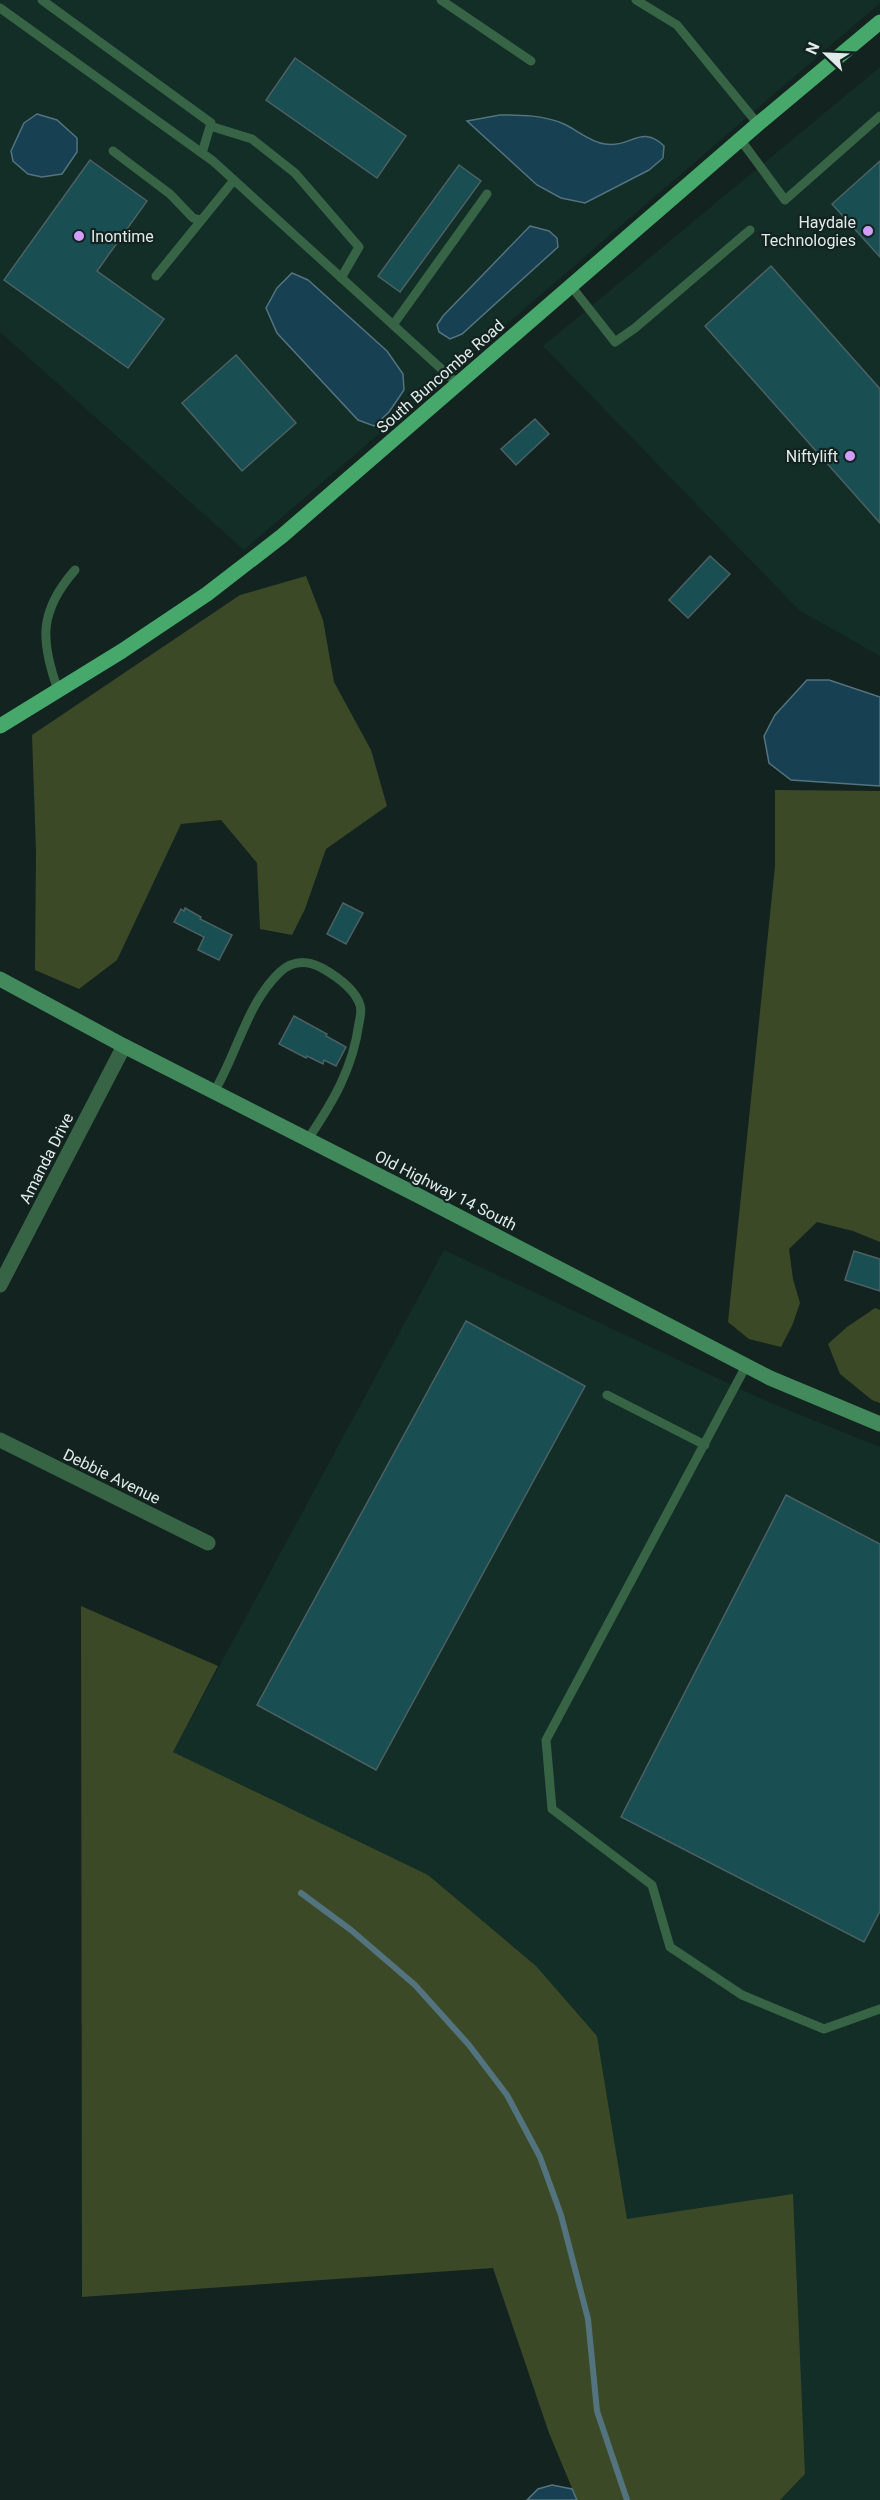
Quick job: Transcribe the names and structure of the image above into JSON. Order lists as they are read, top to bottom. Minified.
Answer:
{"streets":{"main road":["South Buncombe Road"],"street":["Amanda Drive","Old Highway 14 South","Debbie Avenue"]},"crossings":[["Amanda Drive","Old Highway 14 South"]],"places":["Haydale Technologies","Inontime","Niftylift"],"north":"top left"}
